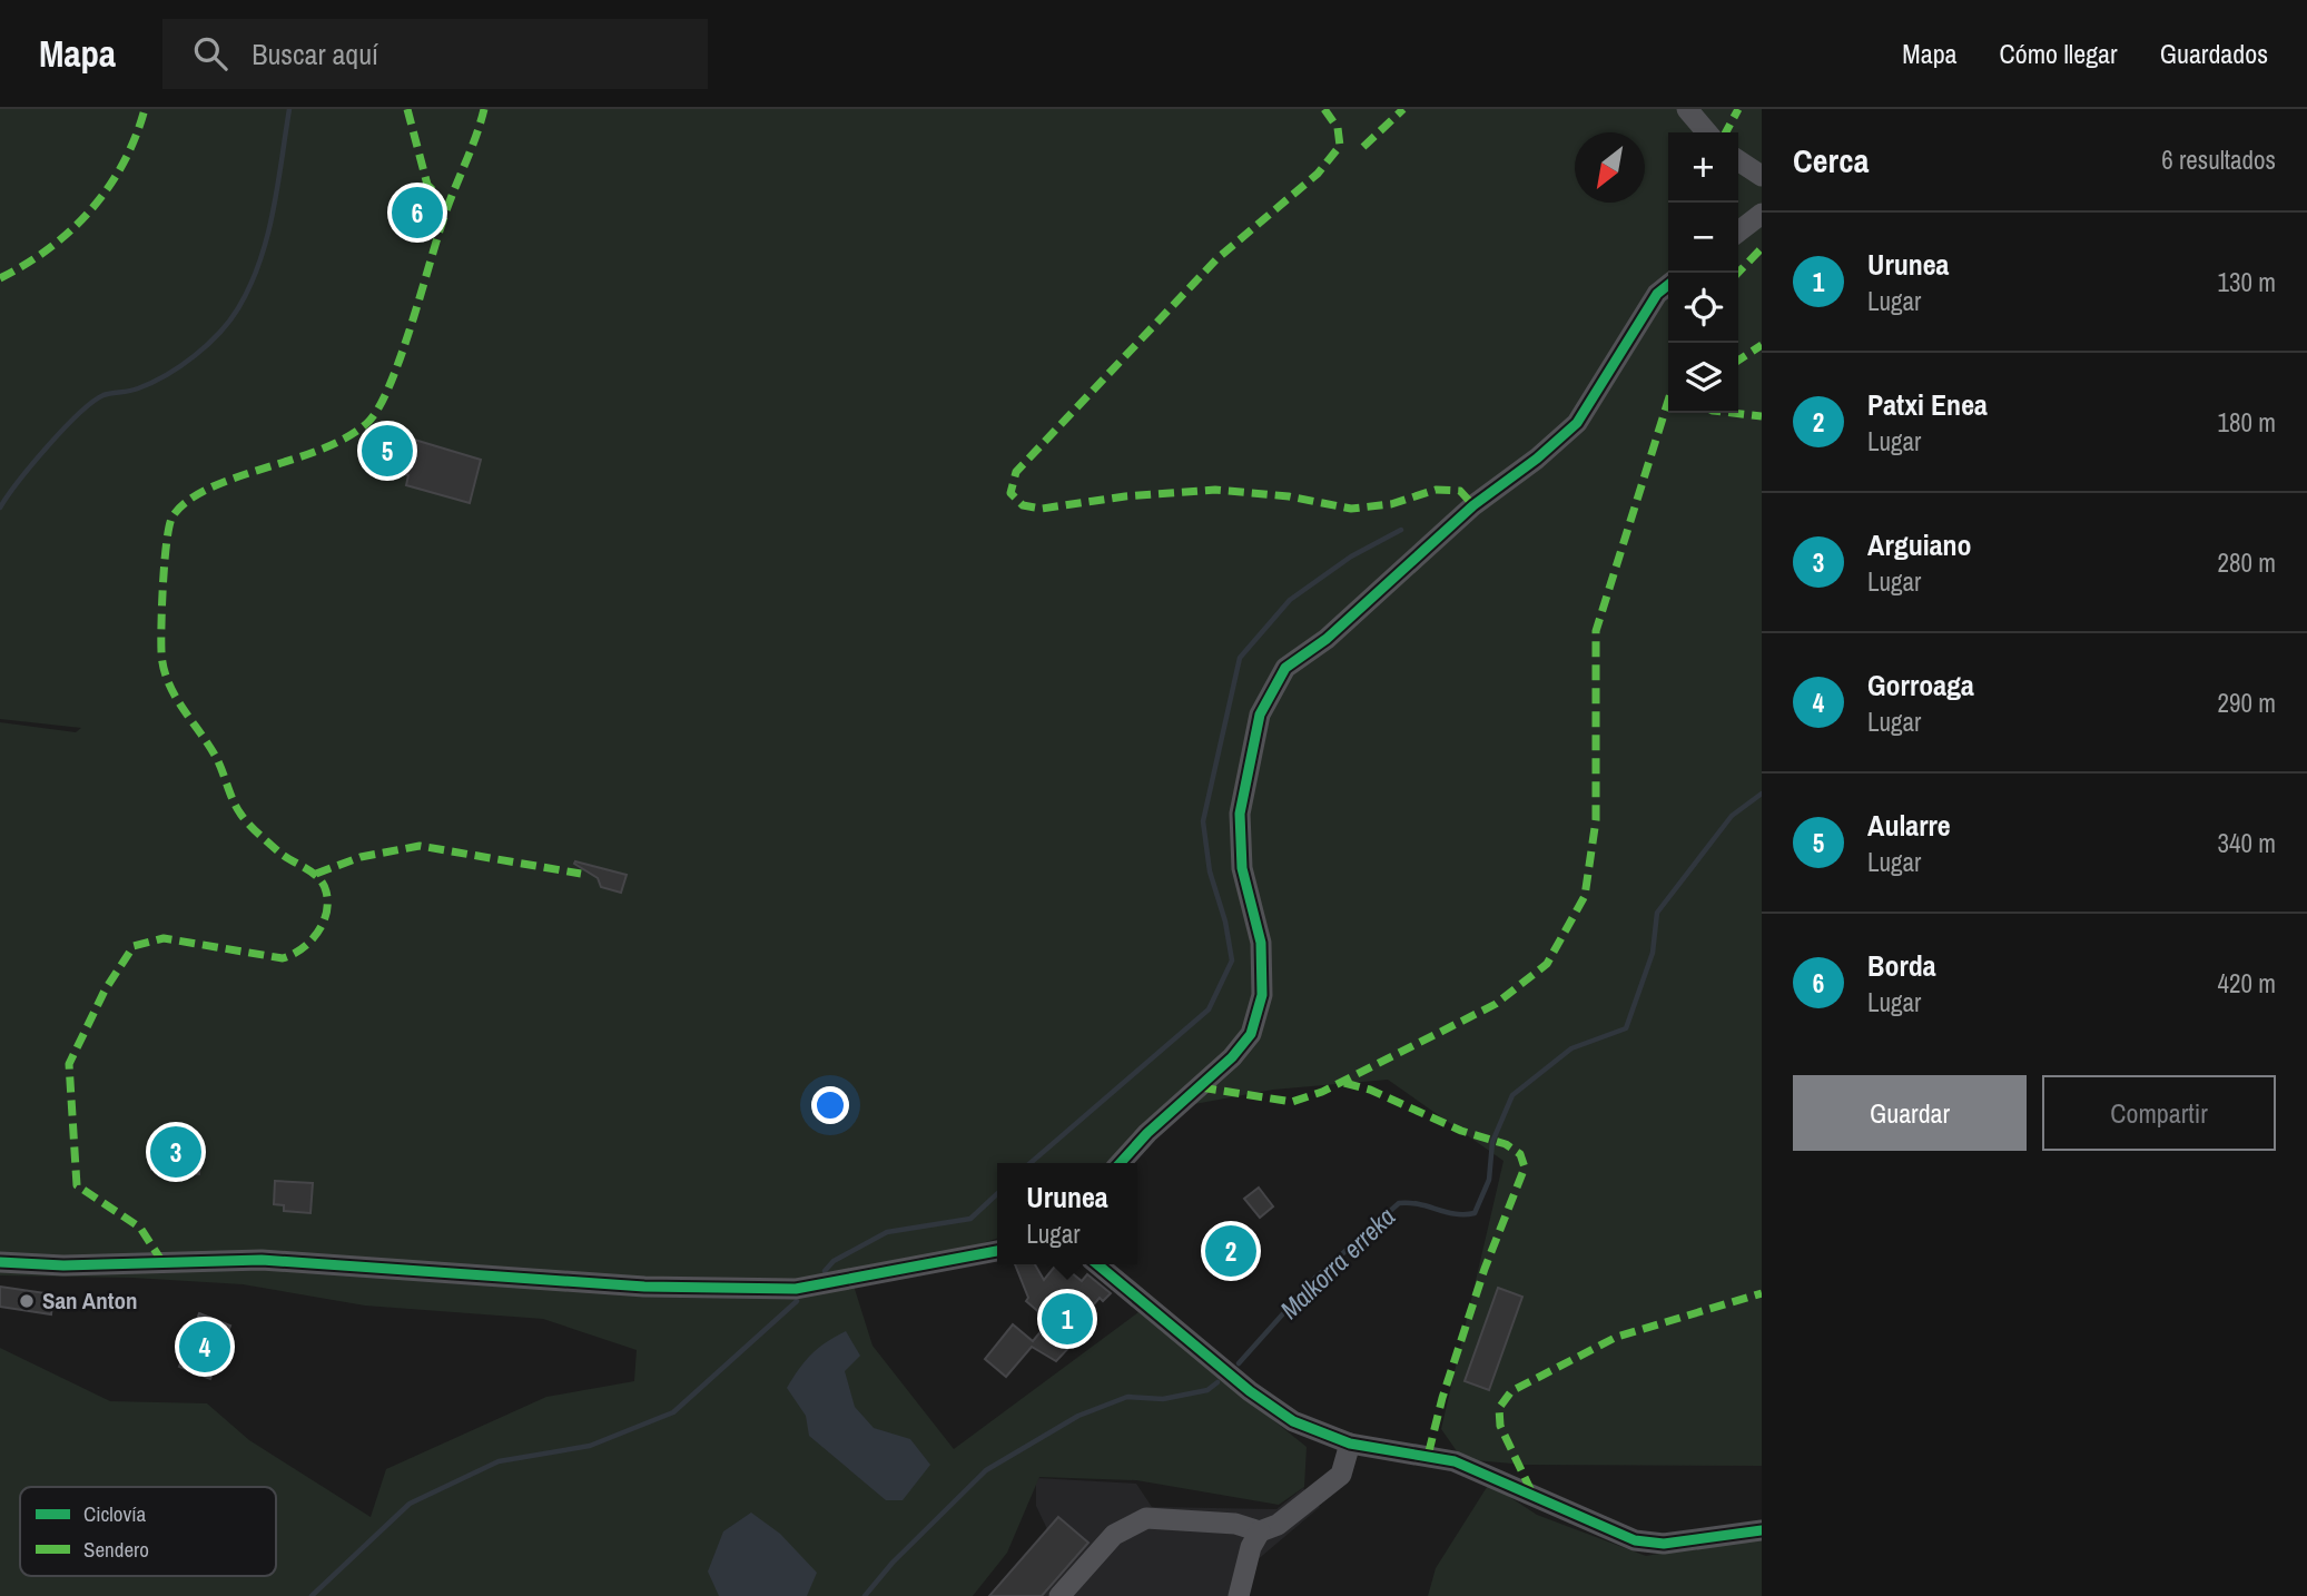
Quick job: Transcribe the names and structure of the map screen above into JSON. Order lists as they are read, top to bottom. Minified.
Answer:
{"water":["Malkorra erreka"],"places":["San Anton"],"legend":["Ciclovía","Sendero"],"north":"bottom left","page":{"header":"Mapa","search":"Buscar aquí","nav":["Mapa","Cómo llegar","Guardados"],"heading":["Cerca","6 resultados"],"map_buttons":["+","−"],"pins":["6","5","3","2","1","4"],"list":[{"mark":"1","name":"Urunea","note":"Lugar","value":"130 m"},{"mark":"2","name":"Patxi Enea","note":"Lugar","value":"180 m"},{"mark":"3","name":"Arguiano","note":"Lugar","value":"280 m"},{"mark":"4","name":"Gorroaga","note":"Lugar","value":"290 m"},{"mark":"5","name":"Aularre","note":"Lugar","value":"340 m"},{"mark":"6","name":"Borda","note":"Lugar","value":"420 m"}],"buttons":["Guardar","Compartir"],"popup":["Urunea","Lugar"]}}
